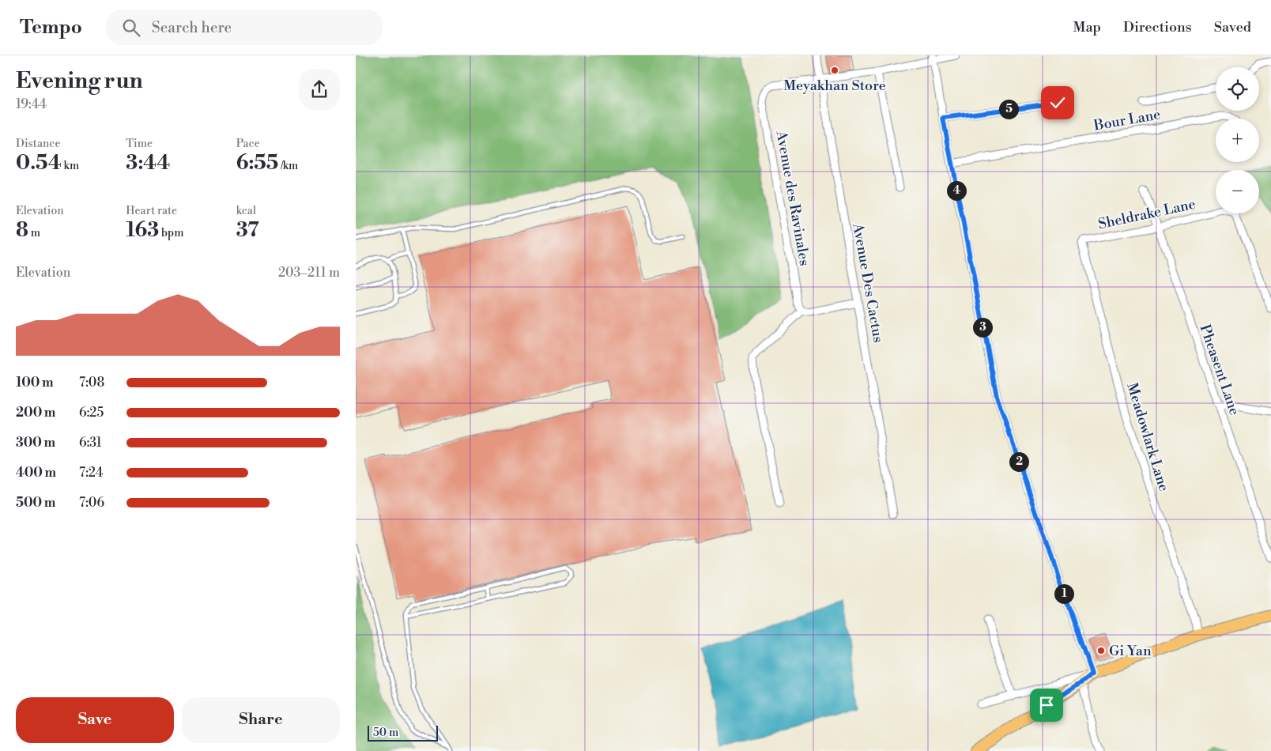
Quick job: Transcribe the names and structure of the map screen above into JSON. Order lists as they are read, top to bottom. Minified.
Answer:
{"streets":{"street":["Bour Lane","Avenue des Ravinales","Sheldrake Lane","Avenue Des Cactus","Pheasent Lane","Meadowlark Lane"]},"crossings":[["Avenue des Ravinales","Avenue Des Cactus"],["Sheldrake Lane","Pheasent Lane"],["Sheldrake Lane","Meadowlark Lane"]],"places":["Meyakhan Store","Gi Yan"],"scale_bar":"50 m","page":{"header":"Tempo","search":"Search here","nav":["Map","Directions","Saved"],"heading":["Evening run","19:44"],"map_buttons":["+","−"],"pins":["5","4","3","2","1"],"stats":[["Distance","0.54 km"],["Time","3:44"],["Pace","6:55 /km"],["Elevation","8 m"],["Heart rate","163 bpm"],["kcal","37"]],"chart":["Elevation","203–211 m"],"list":[{"name":"100 m","note":"7:08"},{"name":"200 m","note":"6:25"},{"name":"300 m","note":"6:31"},{"name":"400 m","note":"7:24"},{"name":"500 m","note":"7:06"}],"buttons":["Save","Share"],"scale":"50 m"}}
